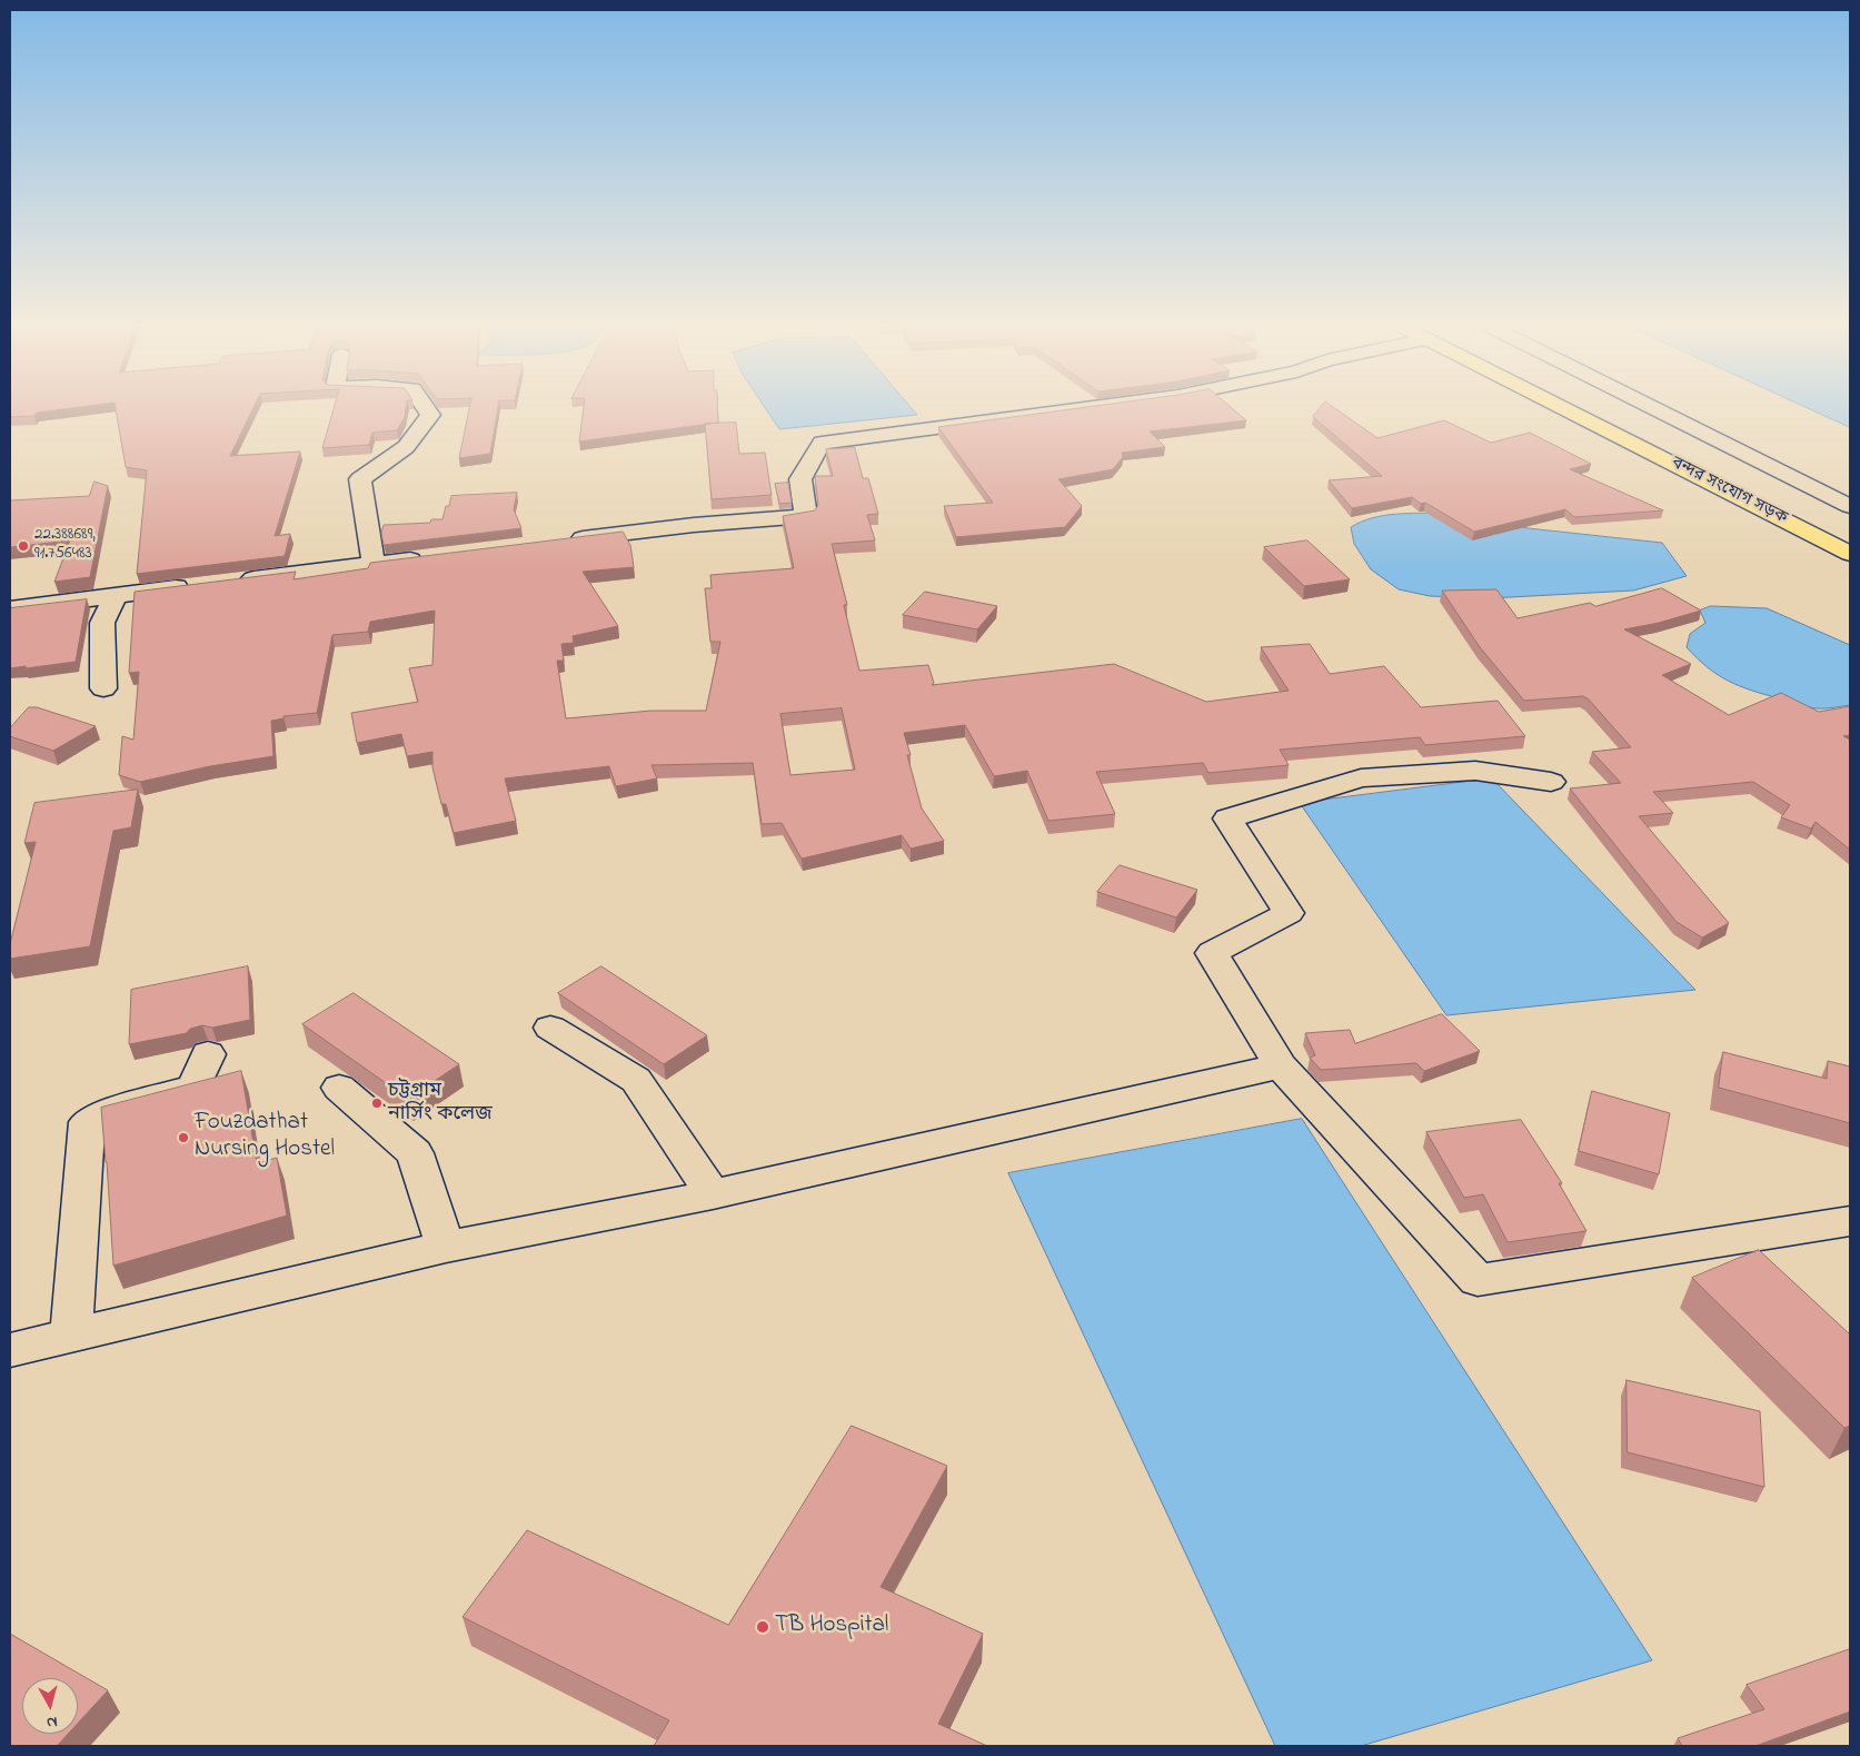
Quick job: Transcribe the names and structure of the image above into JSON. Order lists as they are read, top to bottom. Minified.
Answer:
{"streets":{"highway":["বন্দর সংযোগ সড়ক"]},"places":["22.388689, 91.756483","চট্টগ্রাম নার্সিং কলেজ","Fouzdathat Nursing Hostel","TB Hospital"],"north":"bottom"}
